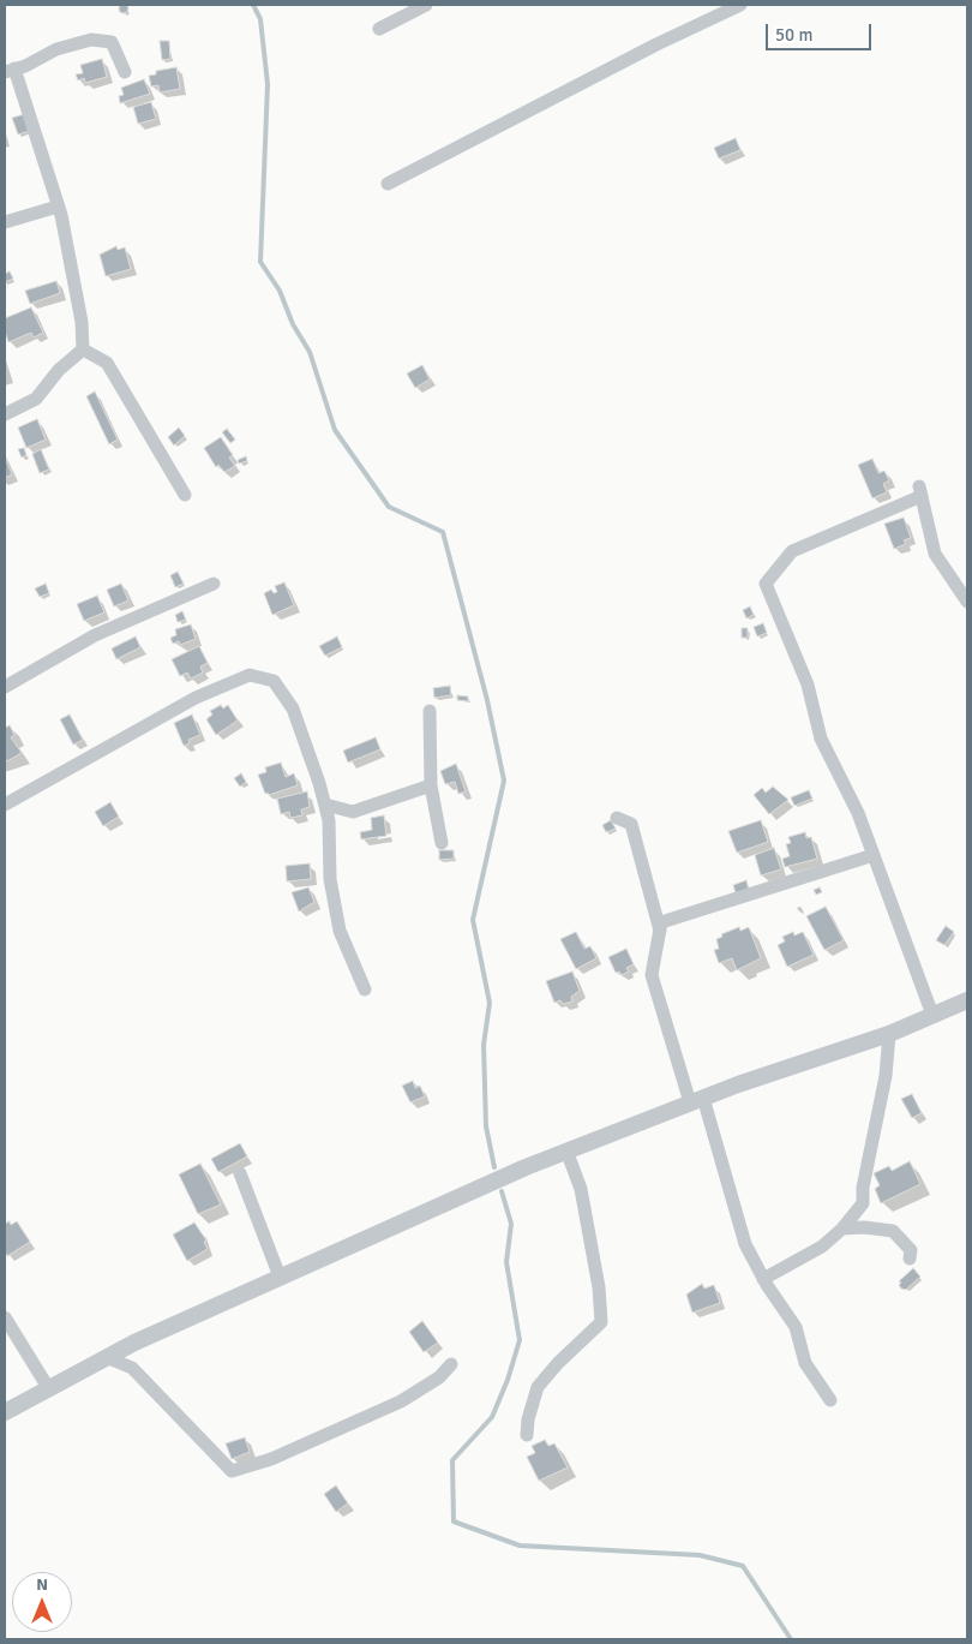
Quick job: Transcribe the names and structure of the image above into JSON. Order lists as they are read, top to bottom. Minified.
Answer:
{"scale_bar":"50 m","north":"top"}
